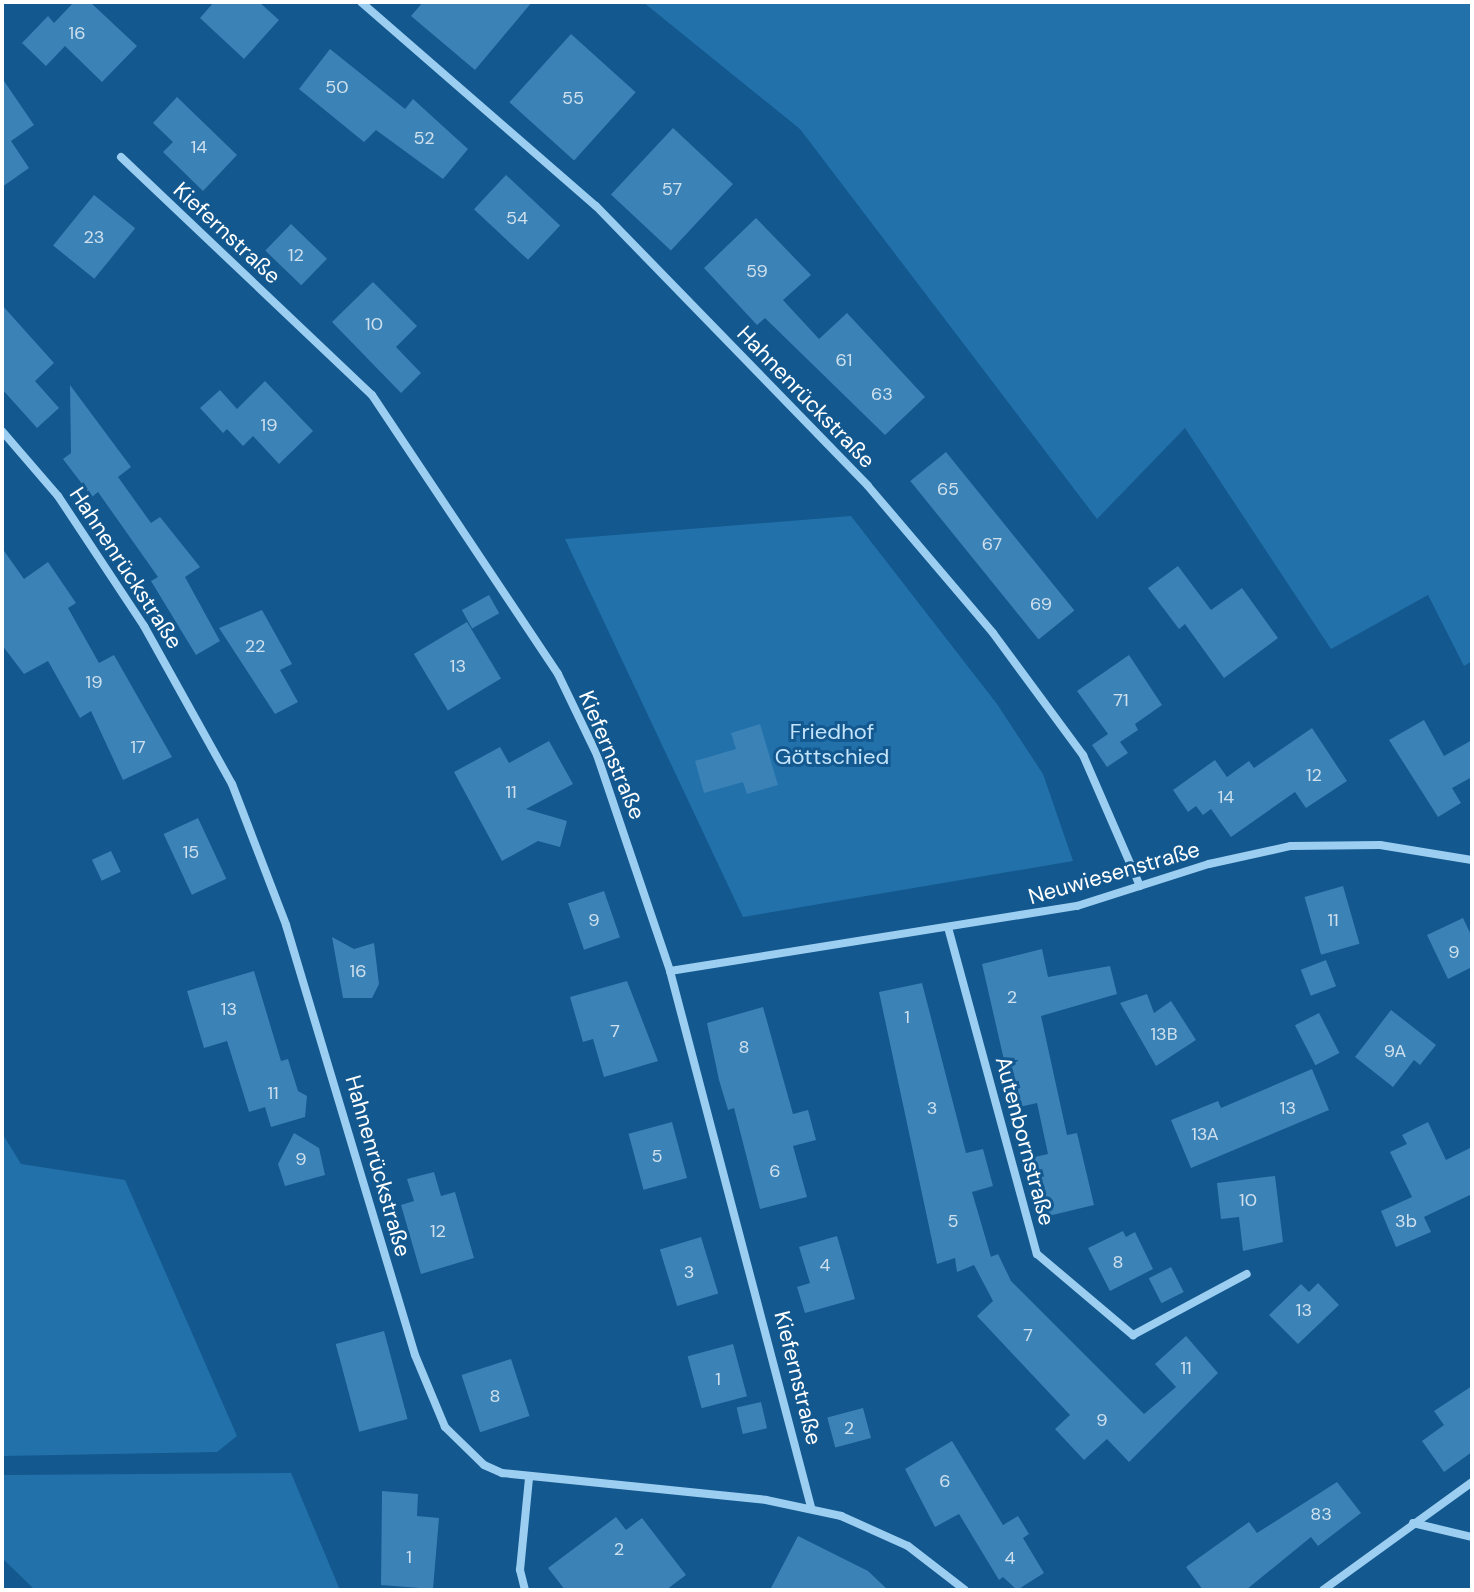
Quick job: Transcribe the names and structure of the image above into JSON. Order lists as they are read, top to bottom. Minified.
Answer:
{"streets":{"street":["Kiefernstraße","Hahnenrückstraße","Neuwiesenstraße","Autenbornstraße"]},"crossings":[["Kiefernstraße","Hahnenrückstraße"],["Kiefernstraße","Neuwiesenstraße"],["Hahnenrückstraße","Neuwiesenstraße"],["Neuwiesenstraße","Autenbornstraße"]],"parks":["Friedhof Göttschied"],"house_numbers":["16","50","55","52","14","57","54","23","12","59","10","61","63","19","65","67","69","22","13","19","71","17","12","11","14","15","9","11","9","16","2","13","1","7","13B","8","9A","11","3","13","13A","5","9","6","10","5","3b","12","8","4","3","13","7","11","1","8","9","2","6","83","2","1","4"]}
